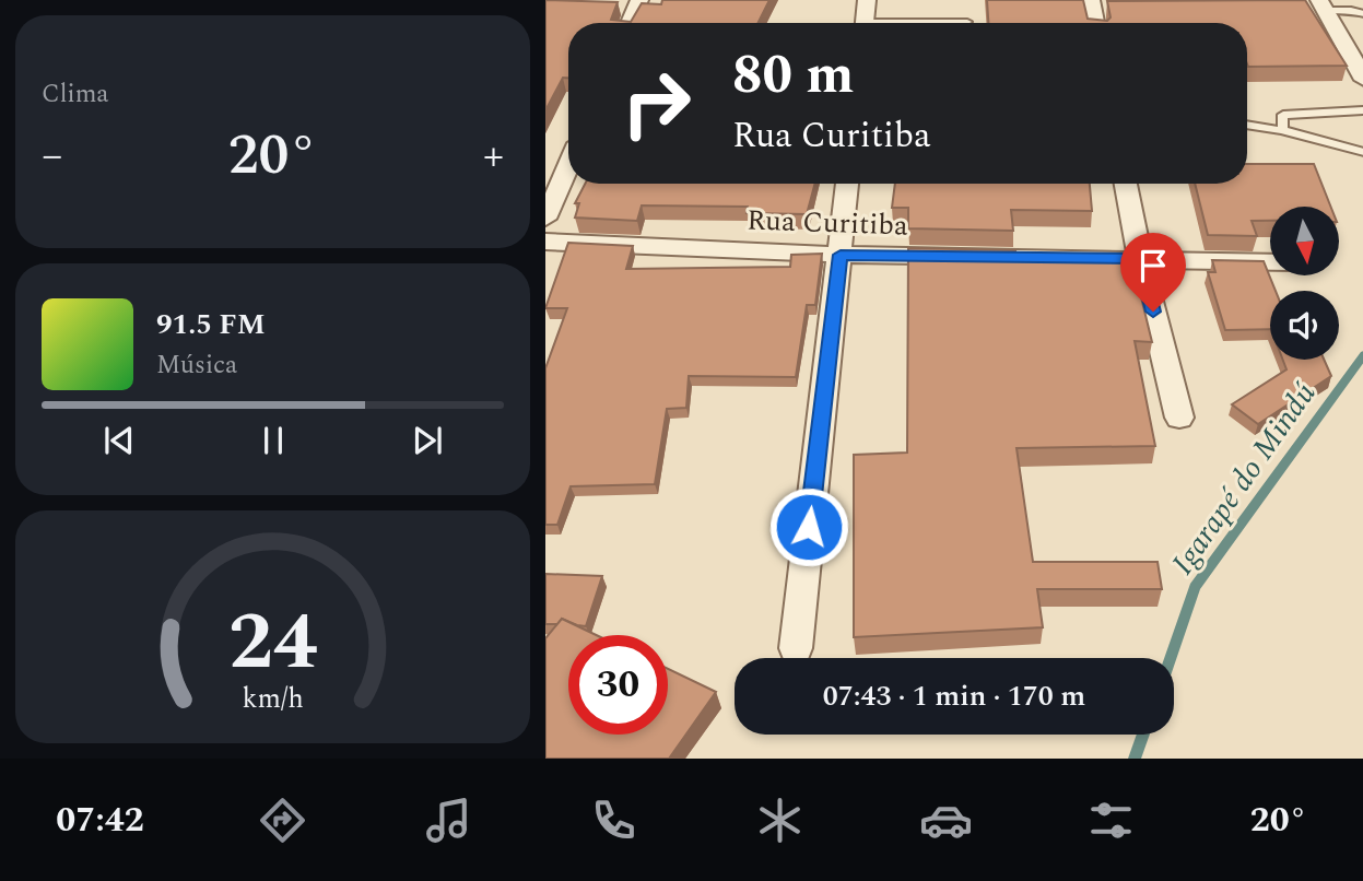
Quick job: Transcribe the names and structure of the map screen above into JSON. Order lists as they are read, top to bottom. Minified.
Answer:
{"streets":{"street":["Rua Curitiba"]},"water":["Igarapé do Mindú"],"north":"bottom","page":{"tile":"Clima","turn":["80 m","Rua Curitiba"],"heat":["−","20°","+"],"song":["91.5 FM","Música"],"limit":"30","trip":"07:43 · 1 min · 170 m","tabs":["07:42","20°"],"gauge":["24","km/h"]}}
